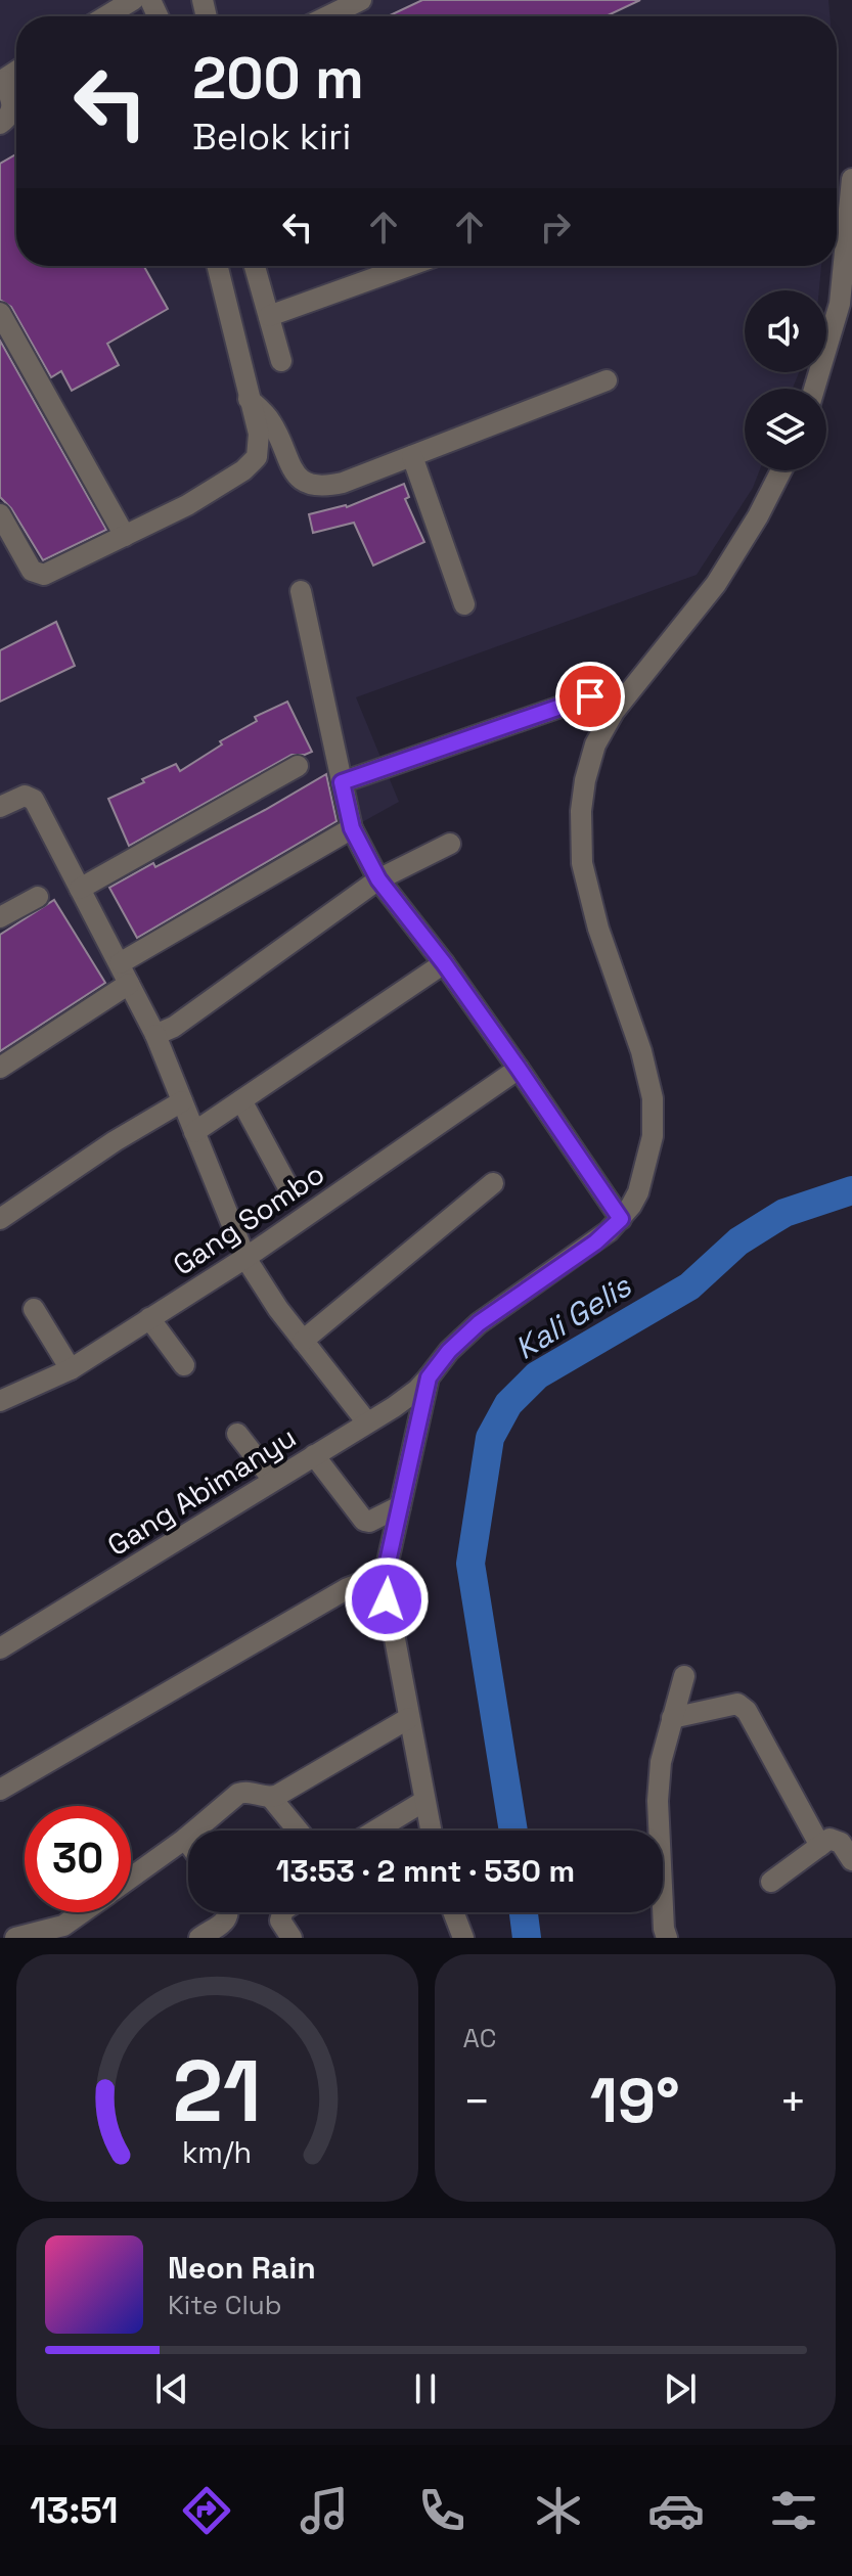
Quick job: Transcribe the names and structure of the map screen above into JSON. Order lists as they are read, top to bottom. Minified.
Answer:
{"streets":{"street":["Gang Sombo","Gang Abimanyu"]},"water":["Kali Gelis"],"page":{"turn":["200 m","Belok kiri"],"limit":"30","trip":"13:53 · 2 mnt · 530 m","tile":"AC","heat":["−","19°","+"],"song":["Neon Rain","Kite Club"],"tabs":"13:51","gauge":["21","km/h"]}}
